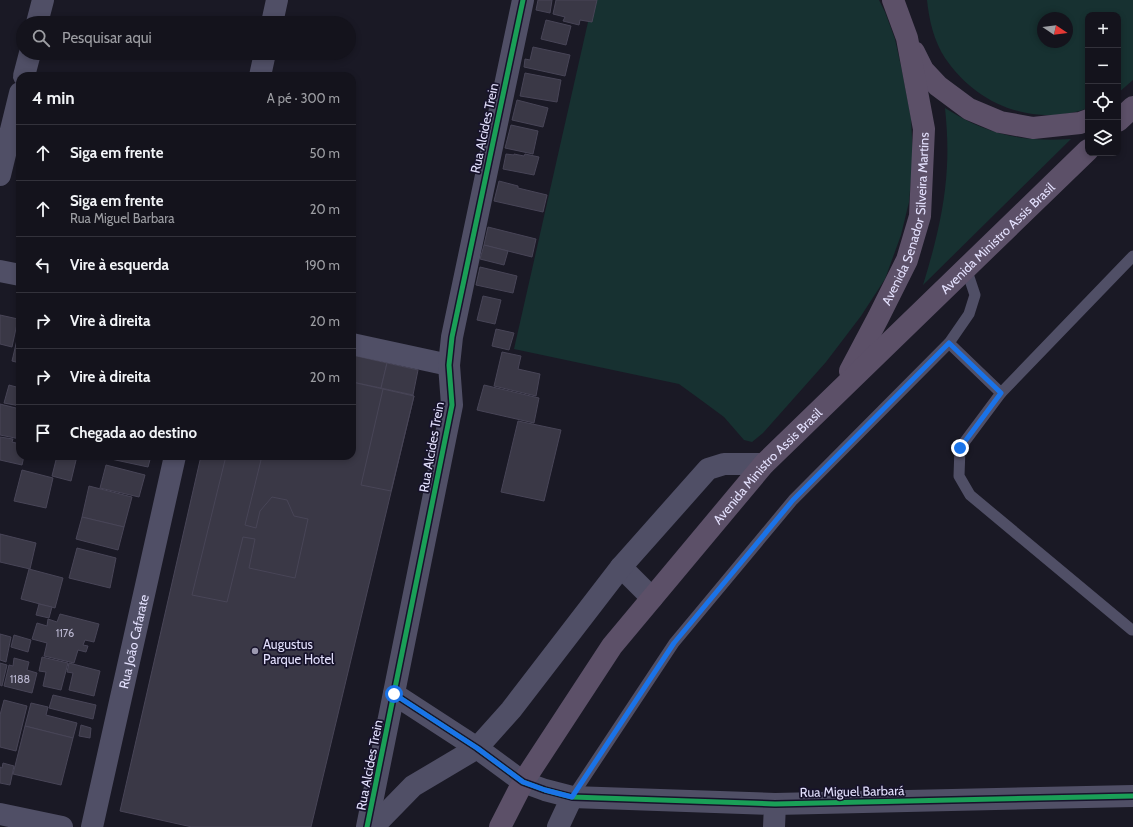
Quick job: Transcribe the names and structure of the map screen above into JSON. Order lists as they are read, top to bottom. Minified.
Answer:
{"streets":{"highway":["Avenida Senador Silveira Martins","Avenida Ministro Assis Brasil"],"street":["Rua Alcides Trein","Rua João Cafarate","Rua Miguel Barbará"]},"crossings":[["Rua Alcides Trein","Rua Miguel Barbará"],["Avenida Senador Silveira Martins","Avenida Ministro Assis Brasil"],["Avenida Ministro Assis Brasil","Rua Miguel Barbará"]],"places":["Augustus Parque Hotel"],"house_numbers":["1176","1188"],"north":"right","page":{"map_buttons":["+","−"],"search":"Pesquisar aqui","heading":["4 min","A pé · 300 m"],"list":[["Siga em frente","50 m"],["Siga em frente","Rua Miguel Barbara","20 m"],["Vire à esquerda","190 m"],["Vire à direita","20 m"],["Vire à direita","20 m"],"Chegada ao destino"]}}
